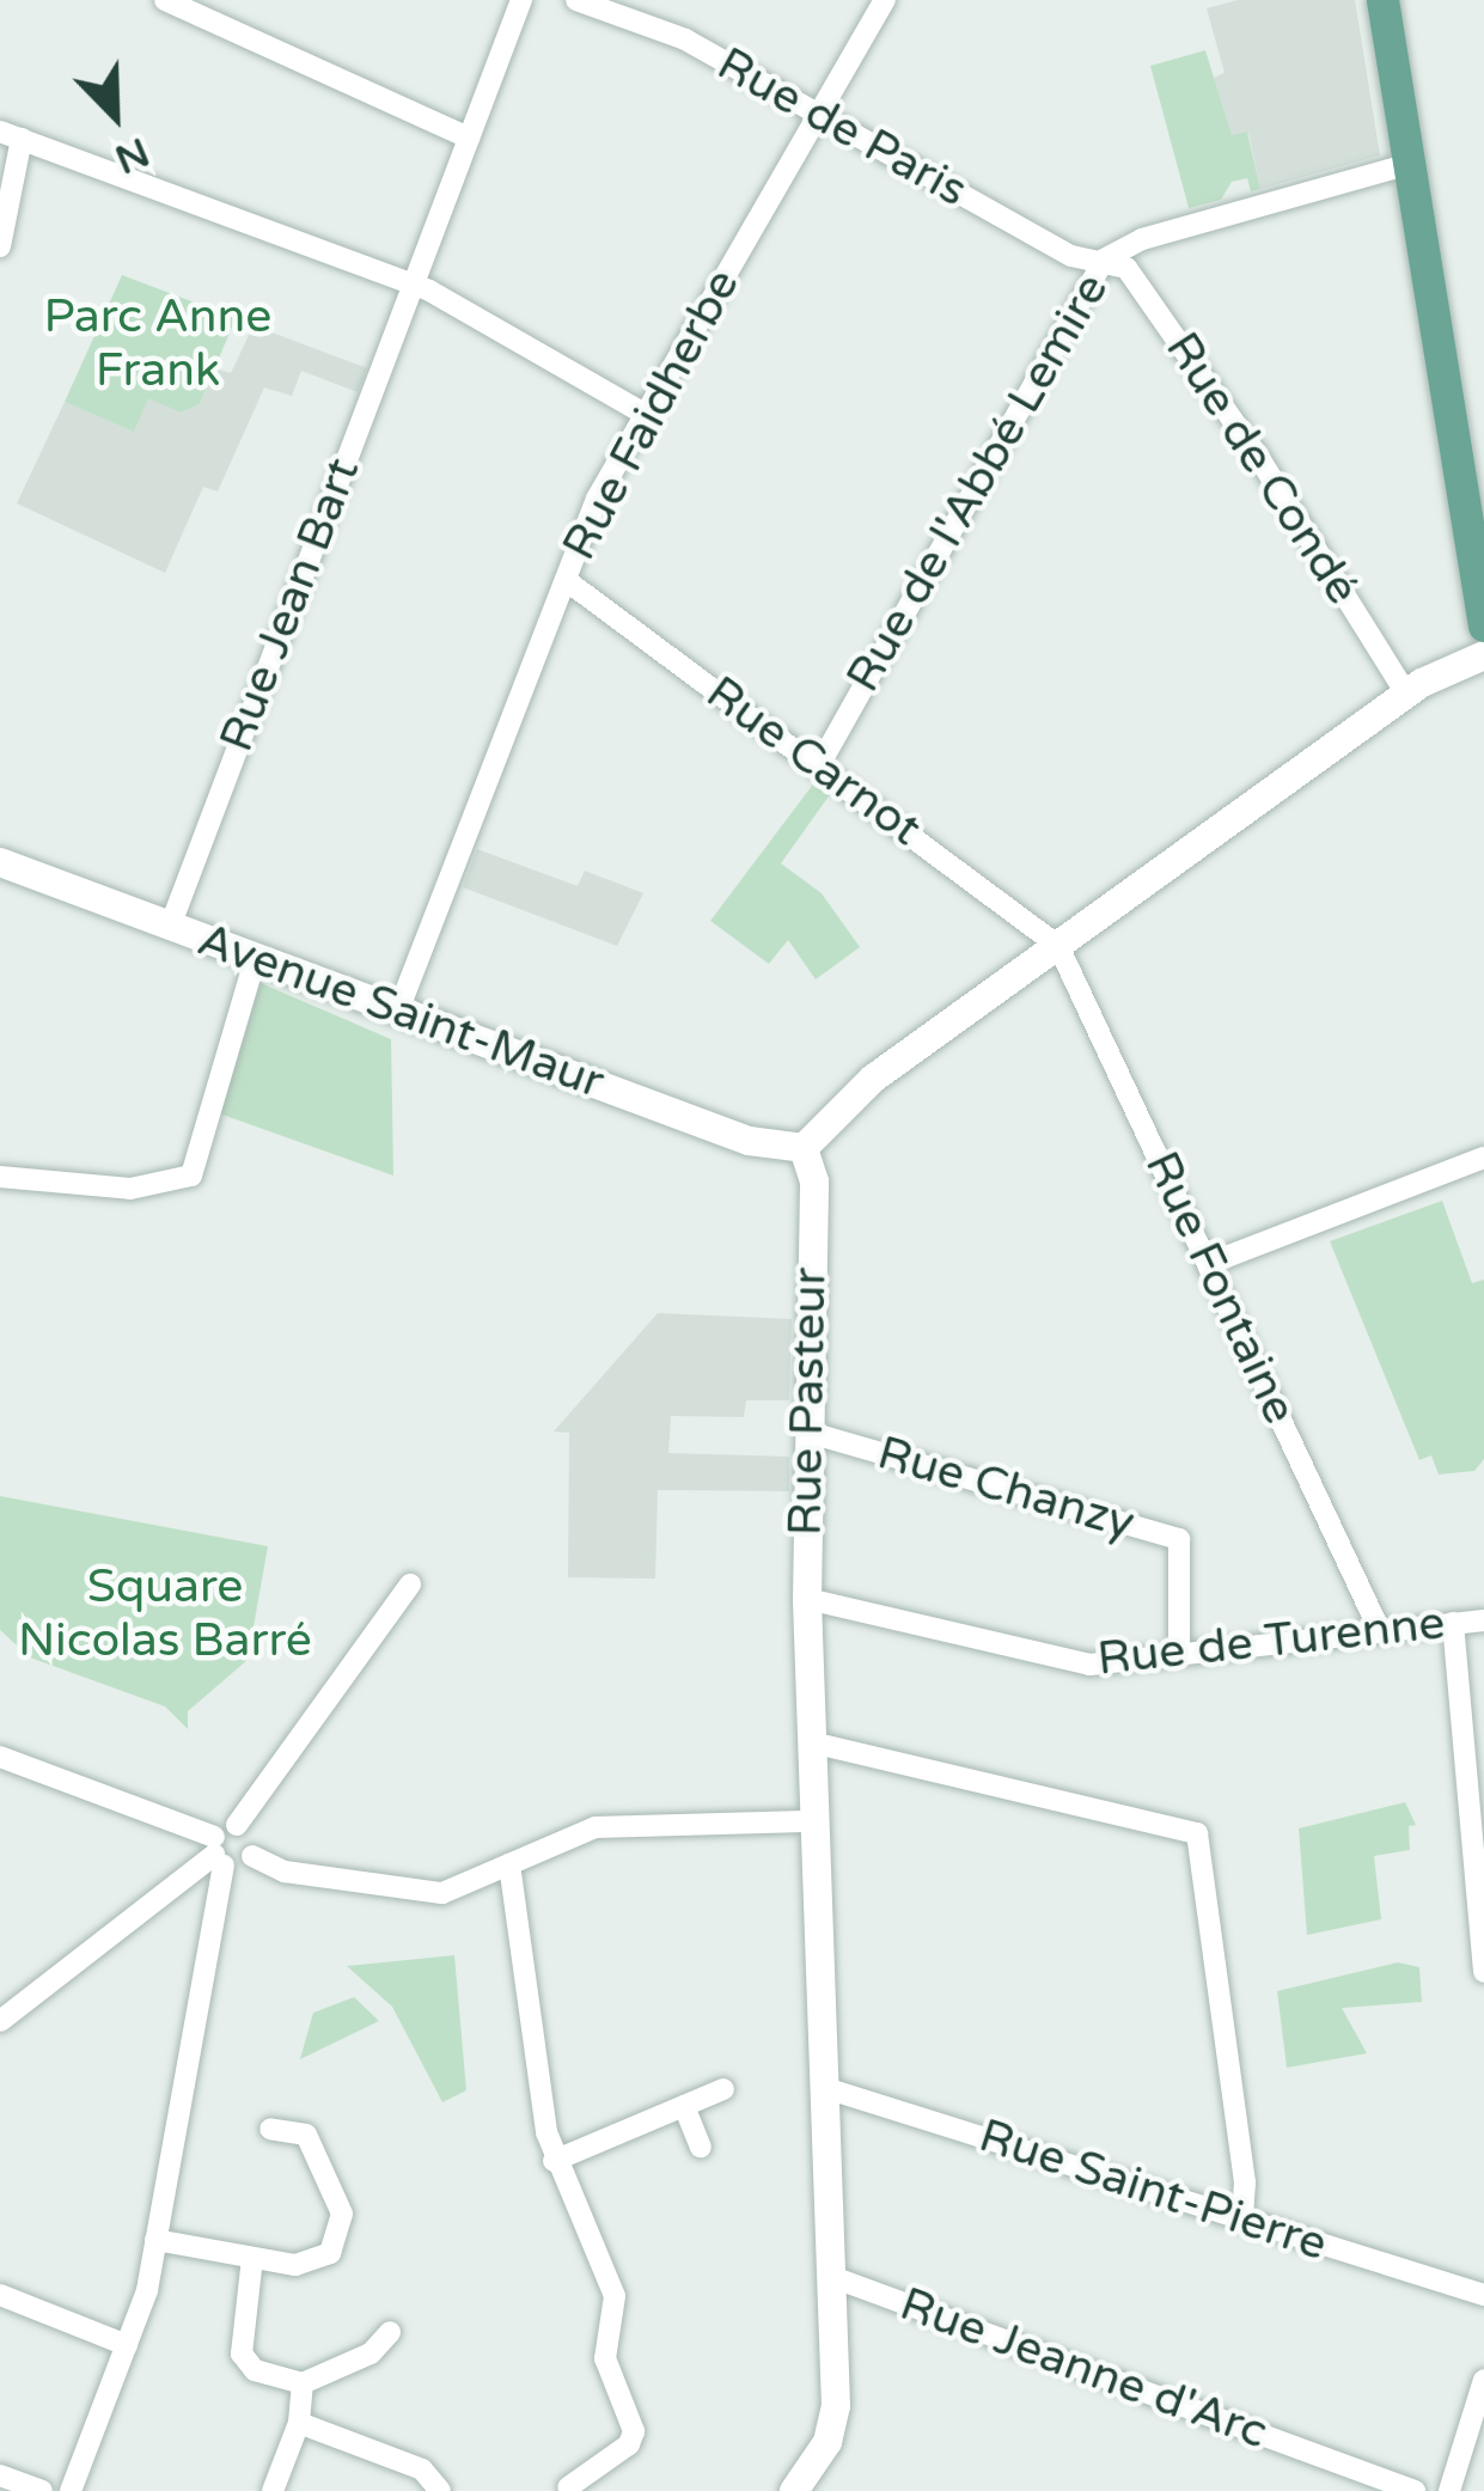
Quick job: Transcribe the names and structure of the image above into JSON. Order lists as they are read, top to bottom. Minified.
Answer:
{"streets":{"street":["Rue de Paris","Rue Faidherbe","Rue de Condé","Rue de l'Abbé Lemire","Rue Jean Bart","Rue Carnot","Avenue Saint-Maur","Rue Fontaine","Rue Pasteur","Rue Chanzy","Rue de Turenne","Rue Saint-Pierre","Rue Jeanne d'Arc"]},"crossings":[["Rue de Paris","Rue Faidherbe"],["Rue de Paris","Rue de Condé"],["Rue de Paris","Rue de l'Abbé Lemire"],["Rue Faidherbe","Rue Carnot"],["Rue Faidherbe","Avenue Saint-Maur"],["Rue de Condé","Rue de l'Abbé Lemire"],["Rue de l'Abbé Lemire","Rue Carnot"],["Rue Jean Bart","Avenue Saint-Maur"],["Rue Carnot","Rue Fontaine"],["Avenue Saint-Maur","Rue Pasteur"],["Rue Fontaine","Rue de Turenne"],["Rue Pasteur","Rue Chanzy"],["Rue Pasteur","Rue de Turenne"],["Rue Pasteur","Rue Saint-Pierre"],["Rue Pasteur","Rue Jeanne d'Arc"],["Rue Chanzy","Rue de Turenne"]],"parks":["Parc Anne Frank","Square Nicolas Barré"],"north":"bottom right"}
